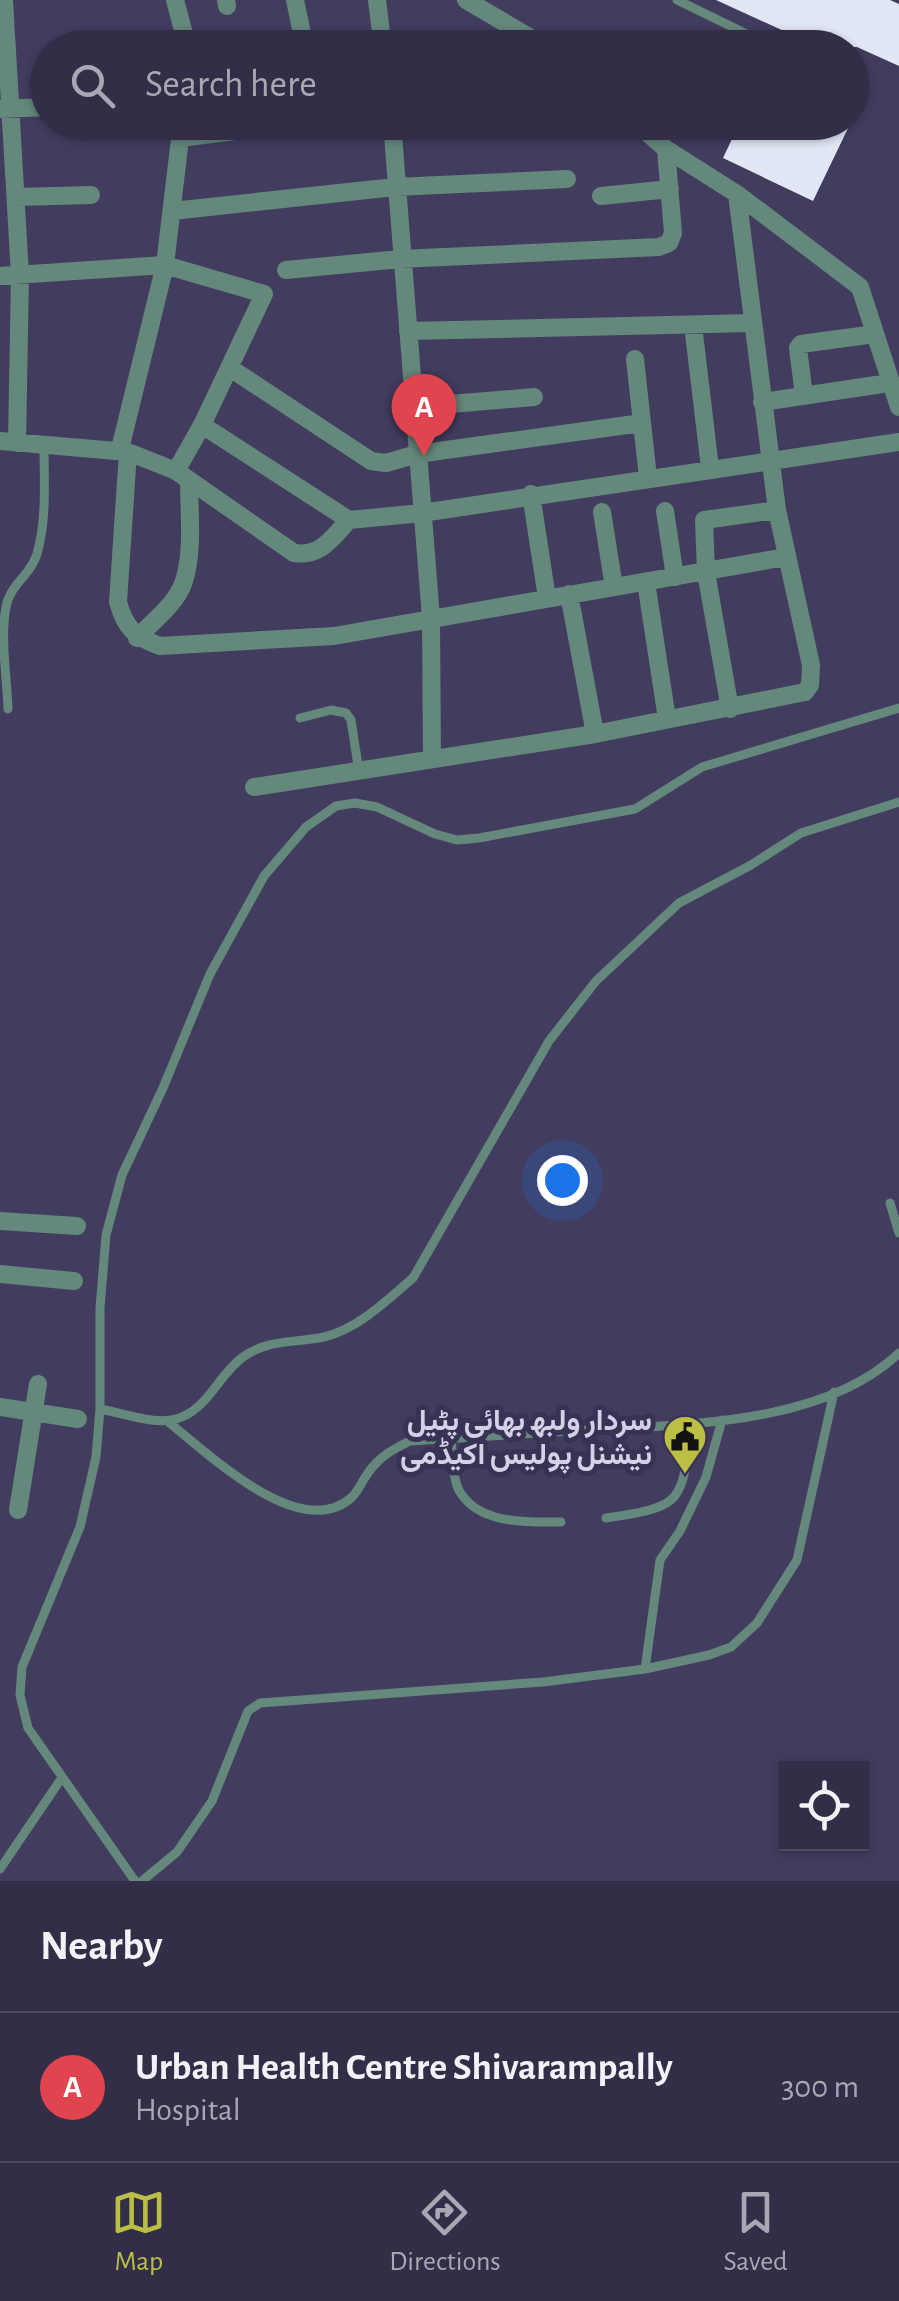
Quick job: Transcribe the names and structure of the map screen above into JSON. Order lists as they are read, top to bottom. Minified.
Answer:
{"places":{"public building":["سردار ولبھ بھائی پٹیل نیشنل پولیس اکیڈمی"]},"page":{"search":"Search here","pins":"A","heading":"Nearby","list":[{"mark":"A","name":"Urban Health Centre Shivarampally","note":"Hospital","value":"300 m"}],"nav":["Map","Directions","Saved"]}}
